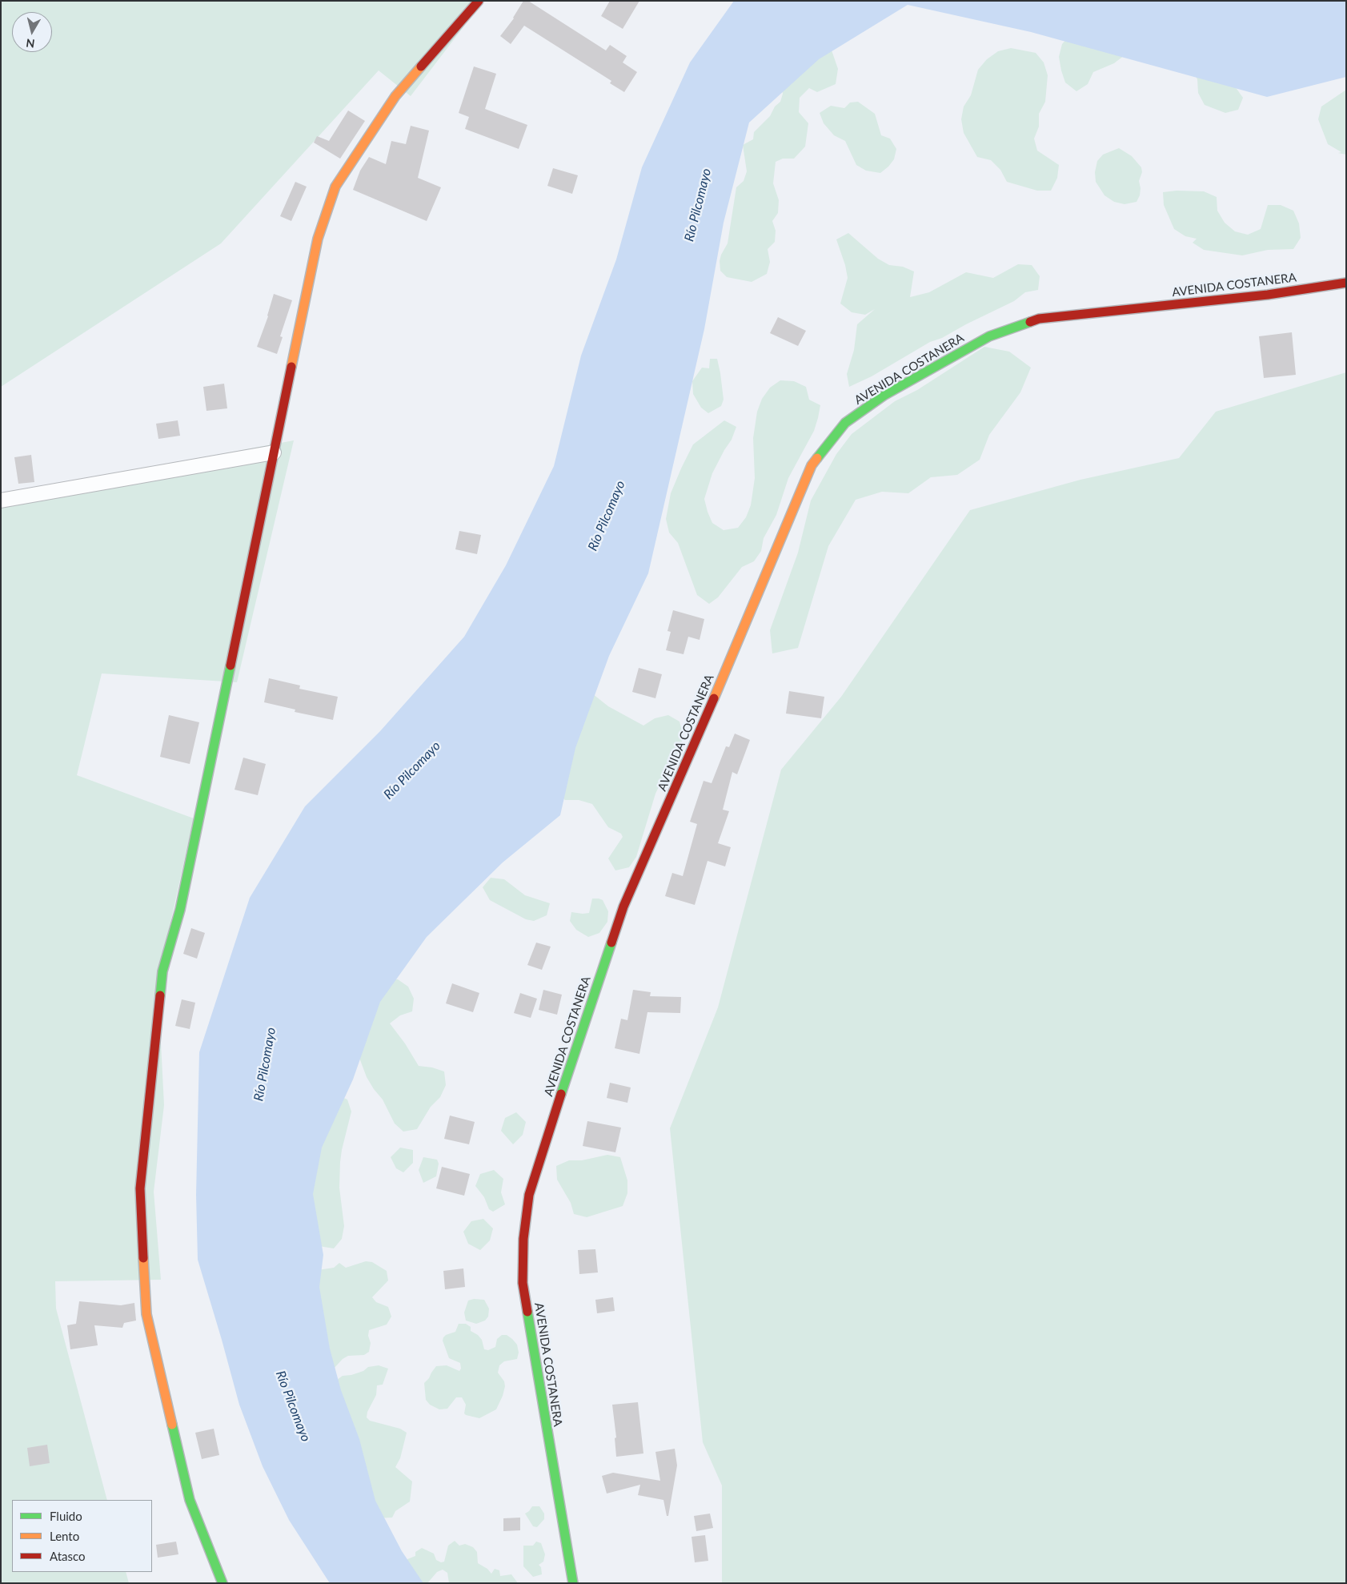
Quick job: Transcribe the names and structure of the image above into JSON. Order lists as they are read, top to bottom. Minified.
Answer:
{"streets":{"street":["AVENIDA COSTANERA"]},"water":["Río Pilcomayo"],"legend":["Fluido","Lento","Atasco"],"north":"bottom"}
